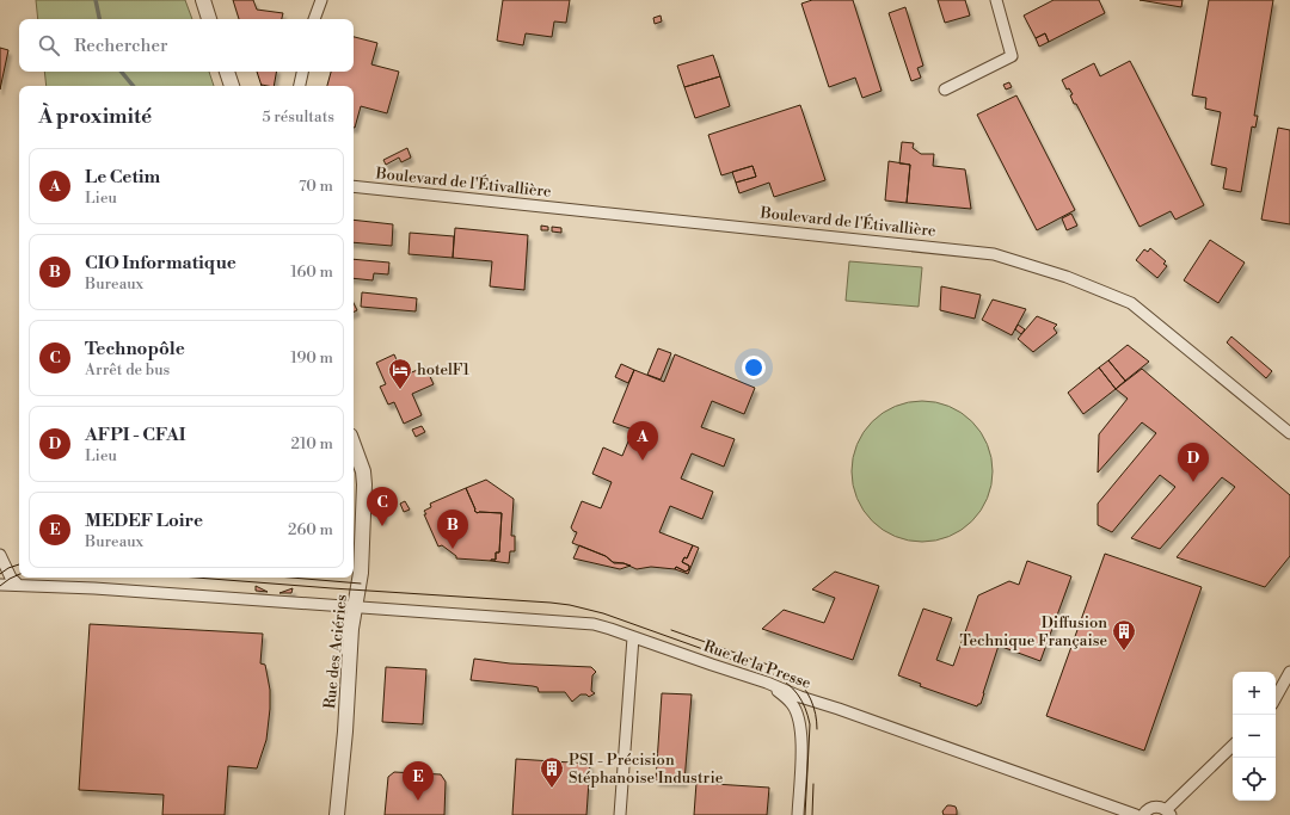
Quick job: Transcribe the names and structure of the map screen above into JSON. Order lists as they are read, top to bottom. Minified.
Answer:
{"streets":{"street":["Boulevard de l'Étivallière","Rue des Aciéries","Rue de la Presse"]},"crossings":[["Rue des Aciéries","Rue de la Presse"]],"places":{"hotel":["hotelF1"],"building":["Diffusion Technique Française","PSI - Précision Stéphanoise Industrie"]},"page":{"search":"Rechercher","heading":["À proximité","5 résultats"],"list":[{"mark":"A","name":"Le Cetim","note":"Lieu","value":"70 m"},{"mark":"B","name":"CIO Informatique","note":"Bureaux","value":"160 m"},{"mark":"C","name":"Technopôle","note":"Arrêt de bus","value":"190 m"},{"mark":"D","name":"AFPI - CFAI","note":"Lieu","value":"210 m"},{"mark":"E","name":"MEDEF Loire","note":"Bureaux","value":"260 m"}],"pins":["A","D","C","B","E"],"map_buttons":["+","−"]}}
